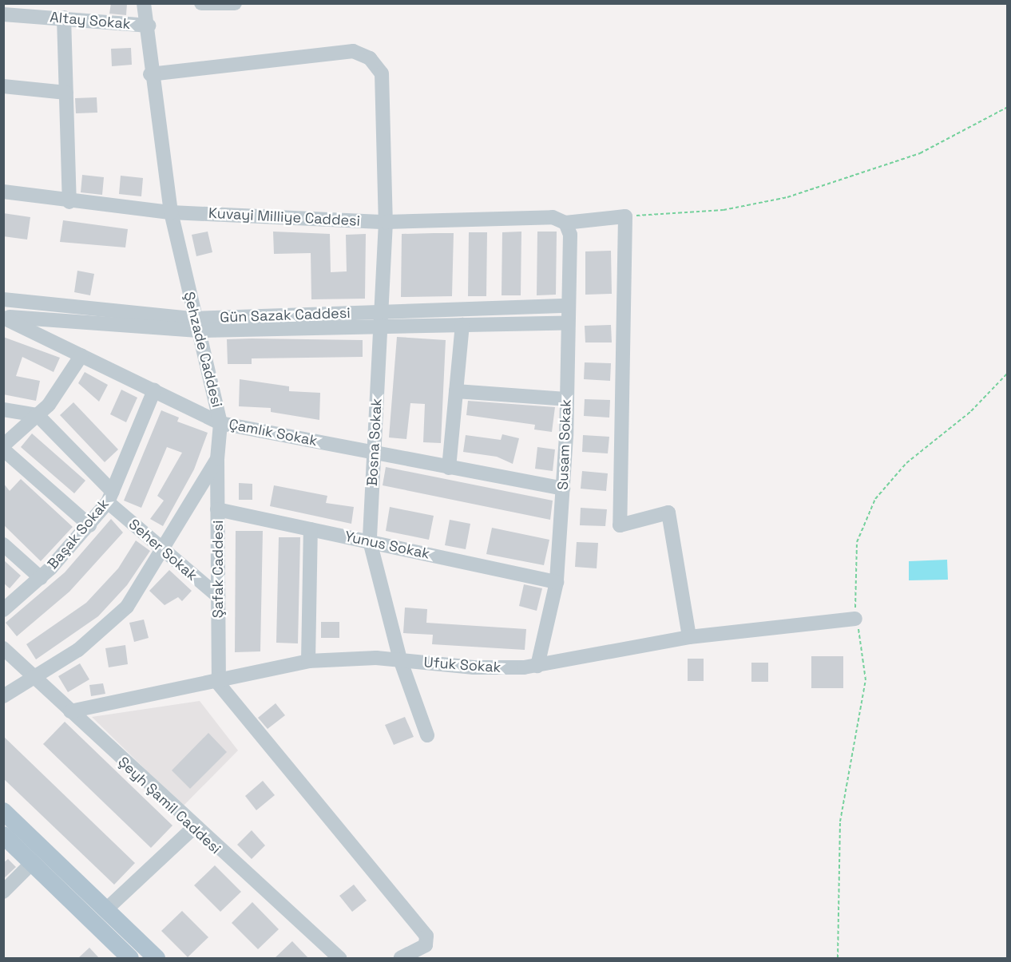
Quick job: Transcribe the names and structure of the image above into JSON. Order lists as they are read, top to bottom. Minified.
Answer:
{"streets":{"street":["Altay Sokak","Kuvayi Milliye Caddesi","Gün Sazak Caddesi","Şehzade Caddesi","Çamlık Sokak","Bosna Sokak","Susam Sokak","Başak Sokak","Yunus Sokak","Seher Sokak","Şafak Caddesi","Ufuk Sokak","Şeyh Şamil Caddesi"]},"crossings":[["Altay Sokak","Şehzade Caddesi"],["Kuvayi Milliye Caddesi","Şehzade Caddesi"],["Kuvayi Milliye Caddesi","Bosna Sokak"],["Kuvayi Milliye Caddesi","Susam Sokak"],["Gün Sazak Caddesi","Şehzade Caddesi"],["Gün Sazak Caddesi","Çamlık Sokak"],["Gün Sazak Caddesi","Bosna Sokak"],["Gün Sazak Caddesi","Susam Sokak"],["Şehzade Caddesi","Çamlık Sokak"],["Şehzade Caddesi","Bosna Sokak"],["Şehzade Caddesi","Seher Sokak"],["Şehzade Caddesi","Şafak Caddesi"],["Şehzade Caddesi","Şeyh Şamil Caddesi"],["Çamlık Sokak","Bosna Sokak"],["Çamlık Sokak","Susam Sokak"],["Çamlık Sokak","Başak Sokak"],["Bosna Sokak","Yunus Sokak"],["Bosna Sokak","Ufuk Sokak"],["Susam Sokak","Yunus Sokak"],["Susam Sokak","Ufuk Sokak"],["Başak Sokak","Seher Sokak"],["Yunus Sokak","Şafak Caddesi"],["Seher Sokak","Şafak Caddesi"],["Şafak Caddesi","Ufuk Sokak"],["Ufuk Sokak","Şeyh Şamil Caddesi"]]}
